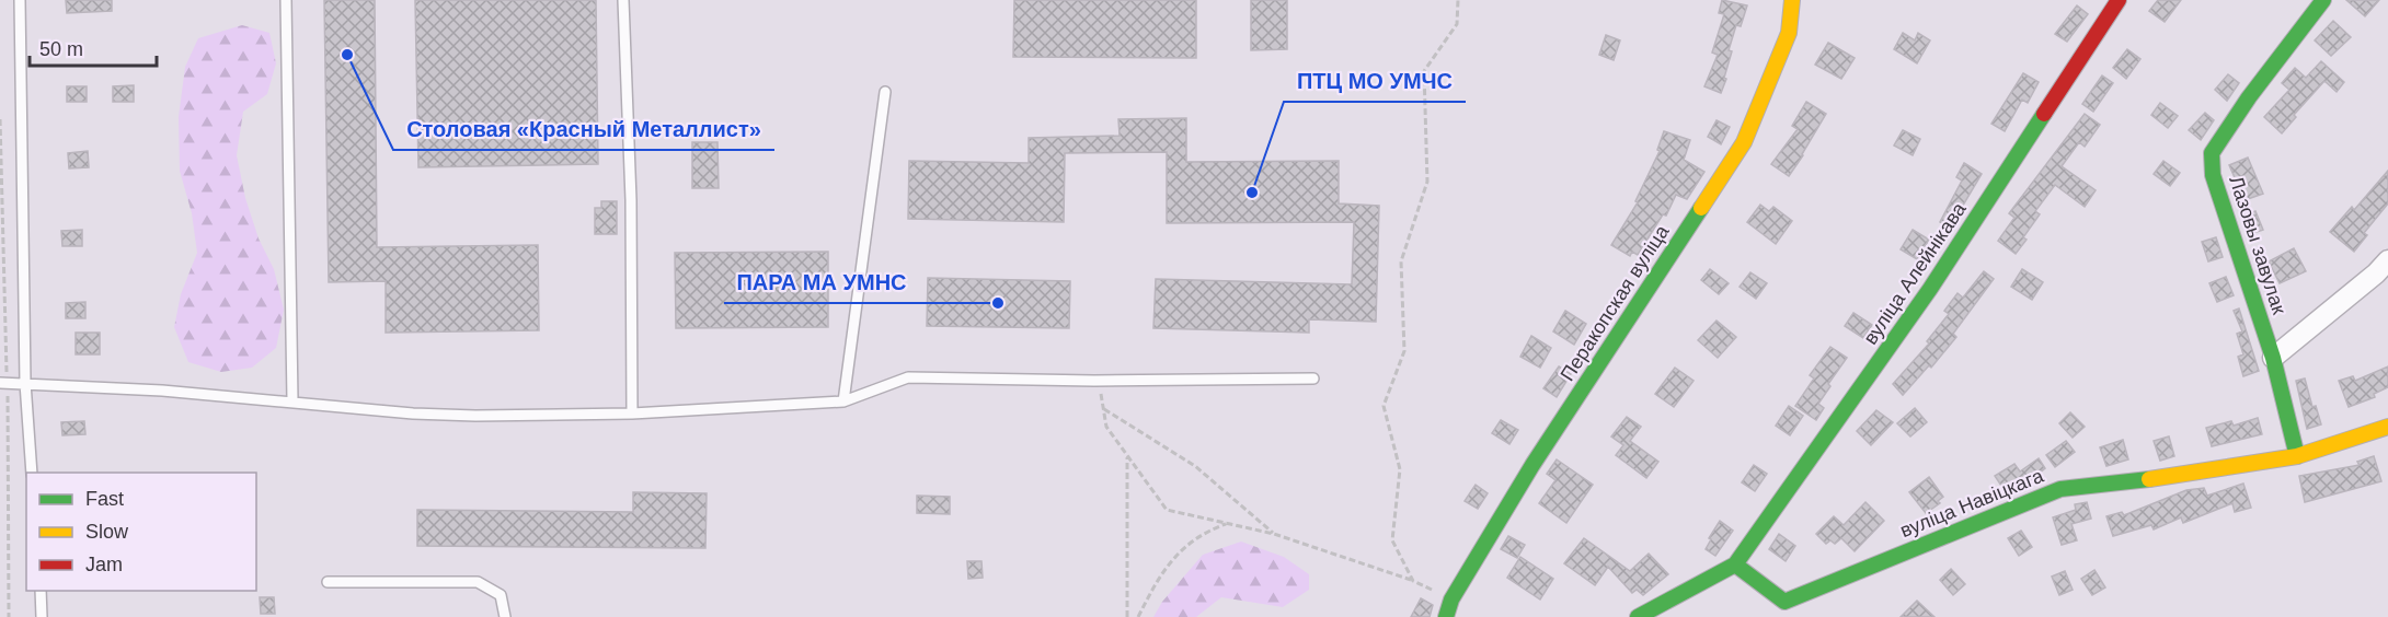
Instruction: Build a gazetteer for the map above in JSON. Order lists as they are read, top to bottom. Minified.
{"streets":{"street":["Лазовы завулак","вуліца Алейнікава","Перакопская вуліца","вуліца Навіцкага"]},"crossings":[["Лазовы завулак","вуліца Навіцкага"],["вуліца Алейнікава","вуліца Навіцкага"]],"places":["Столовая «Красный Металлист»","ПТЦ МО УМЧС","ПАРА МА УМНС"],"legend":["Fast","Slow","Jam"],"scale_bar":"50 m"}
